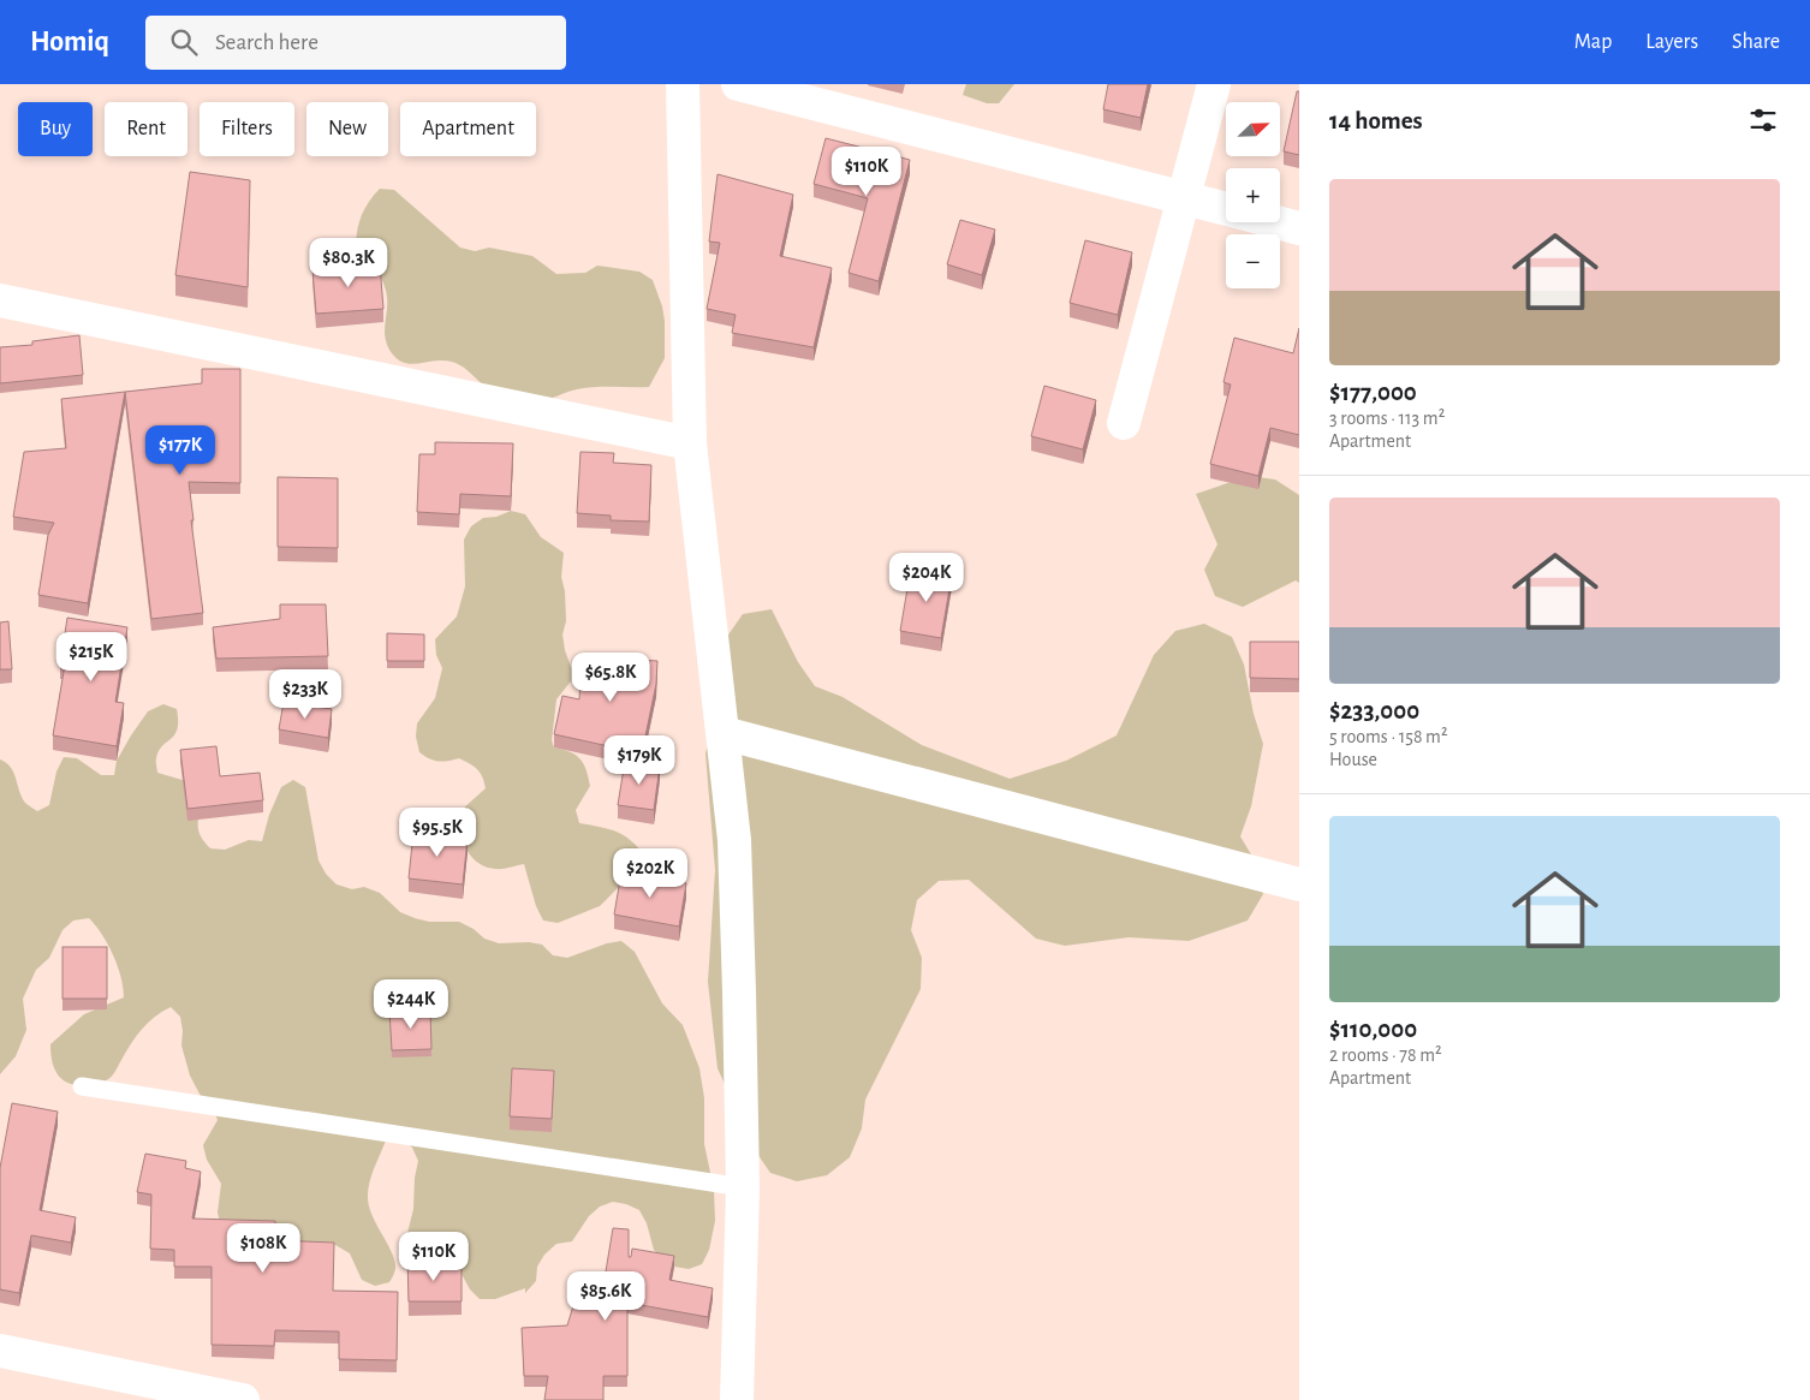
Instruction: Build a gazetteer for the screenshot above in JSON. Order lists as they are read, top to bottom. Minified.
{"north":"top right","page":{"header":"Homiq","search":"Search here","nav":["Map","Layers","Share"],"heading":"14 homes","map_buttons":["+","−"],"chip":["Buy","Rent","Filters","New","Apartment"],"price":["$110K","$80.3K","$177K","$204K","$215K","$65.8K","$233K","$179K","$95.5K","$202K","$244K","$108K","$110K","$85.6K"],"list":[{"name":"$177,000","note":"3 rooms · 113 m² · Apartment"},{"name":"$233,000","note":"5 rooms · 158 m² · House"},{"name":"$110,000","note":"2 rooms · 78 m² · Apartment"}]}}
